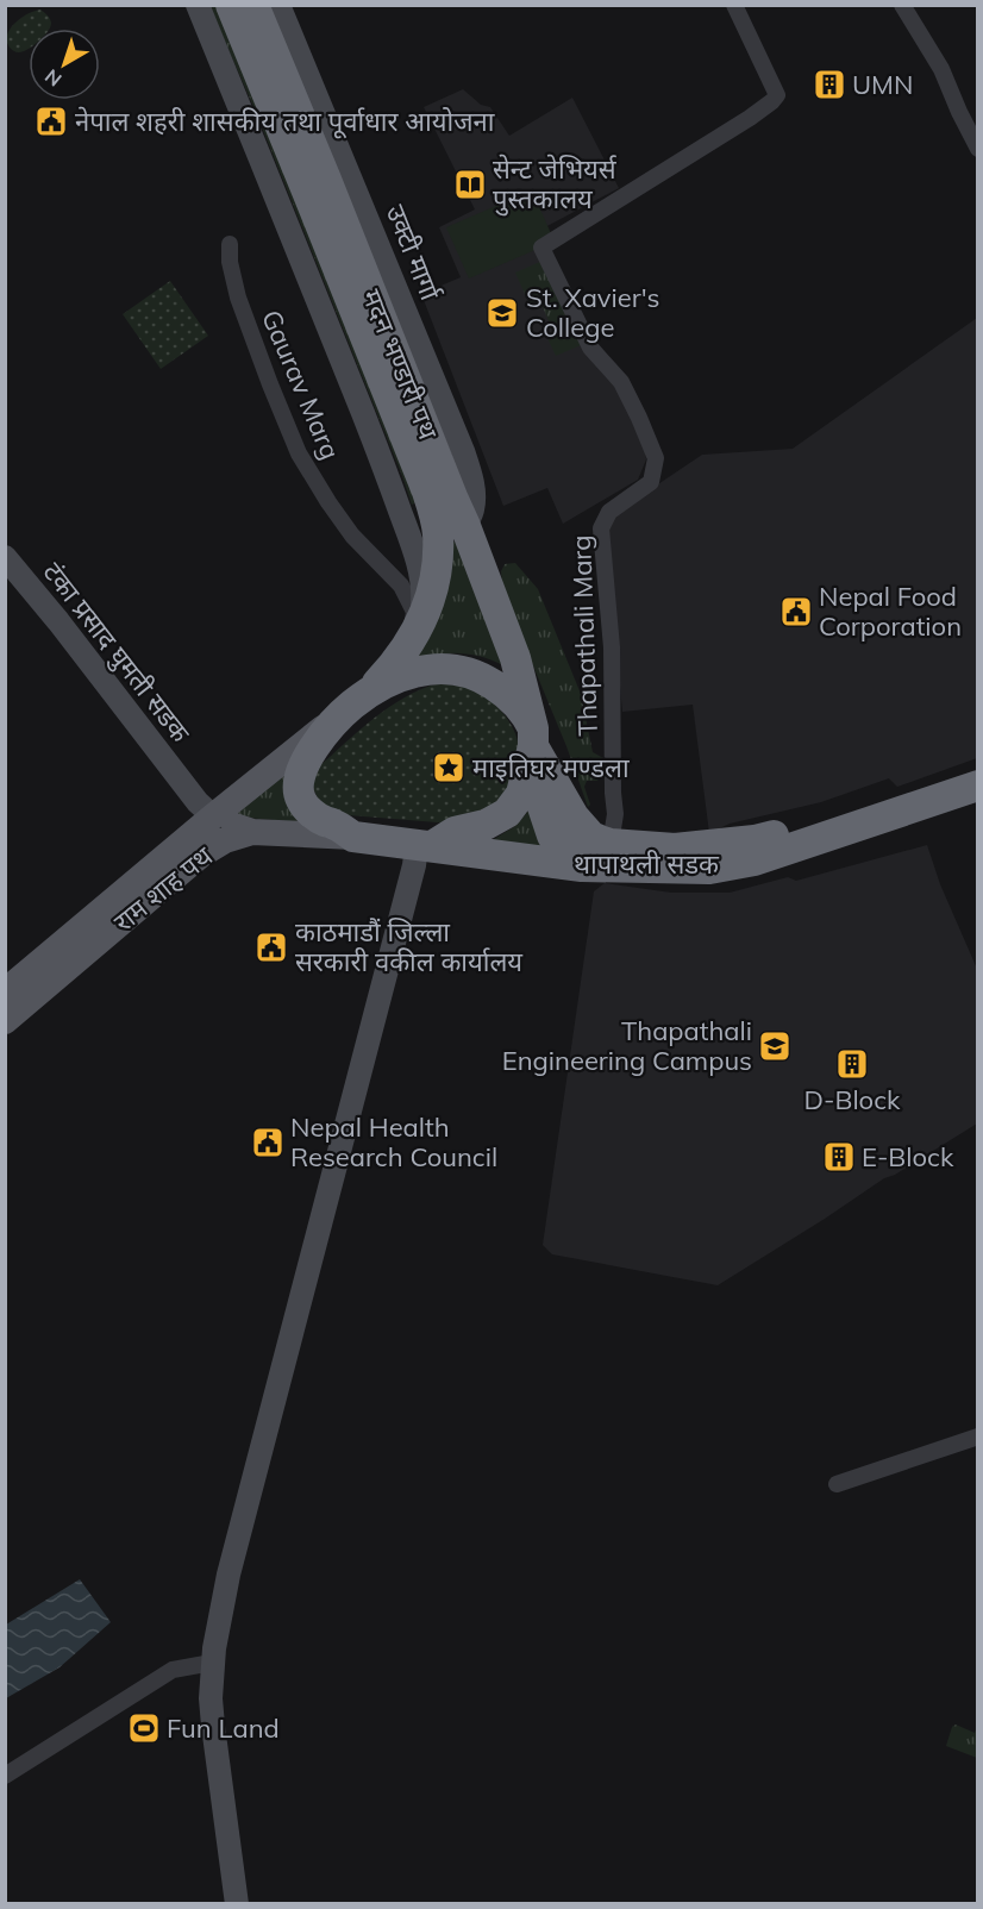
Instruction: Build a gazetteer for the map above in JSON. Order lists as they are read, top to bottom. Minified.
{"streets":{"highway":["मदन भण्डारी पथ","थापाथली सडक"],"main road":["राम शाह पथ"],"street":["उक्टी मार्गा","Gaurav Marg","Thapathali Marg","टंका प्रसाद घुमती सडक"]},"crossings":[["उक्टी मार्गा","मदन भण्डारी पथ"],["मदन भण्डारी पथ","Gaurav Marg"],["मदन भण्डारी पथ","थापाथली सडक"],["Thapathali Marg","थापाथली सडक"],["टंका प्रसाद घुमती सडक","राम शाह पथ"]],"places":{"building":["UMN","D-Block","E-Block"],"public building":["नेपाल शहरी शासकीय तथा पूर्वाधार आयोजना","Nepal Food Corporation","काठमाडौं जिल्ला सरकारी वकील कार्यालय","Nepal Health Research Council"],"library":["सेन्ट जेभियर्स पुस्तकालय"],"school or university":["St. Xavier's College","Thapathali Engineering Campus"],"place":["माइतिघर मण्डला"],"sports":["Fun Land"]},"north":"bottom left"}
